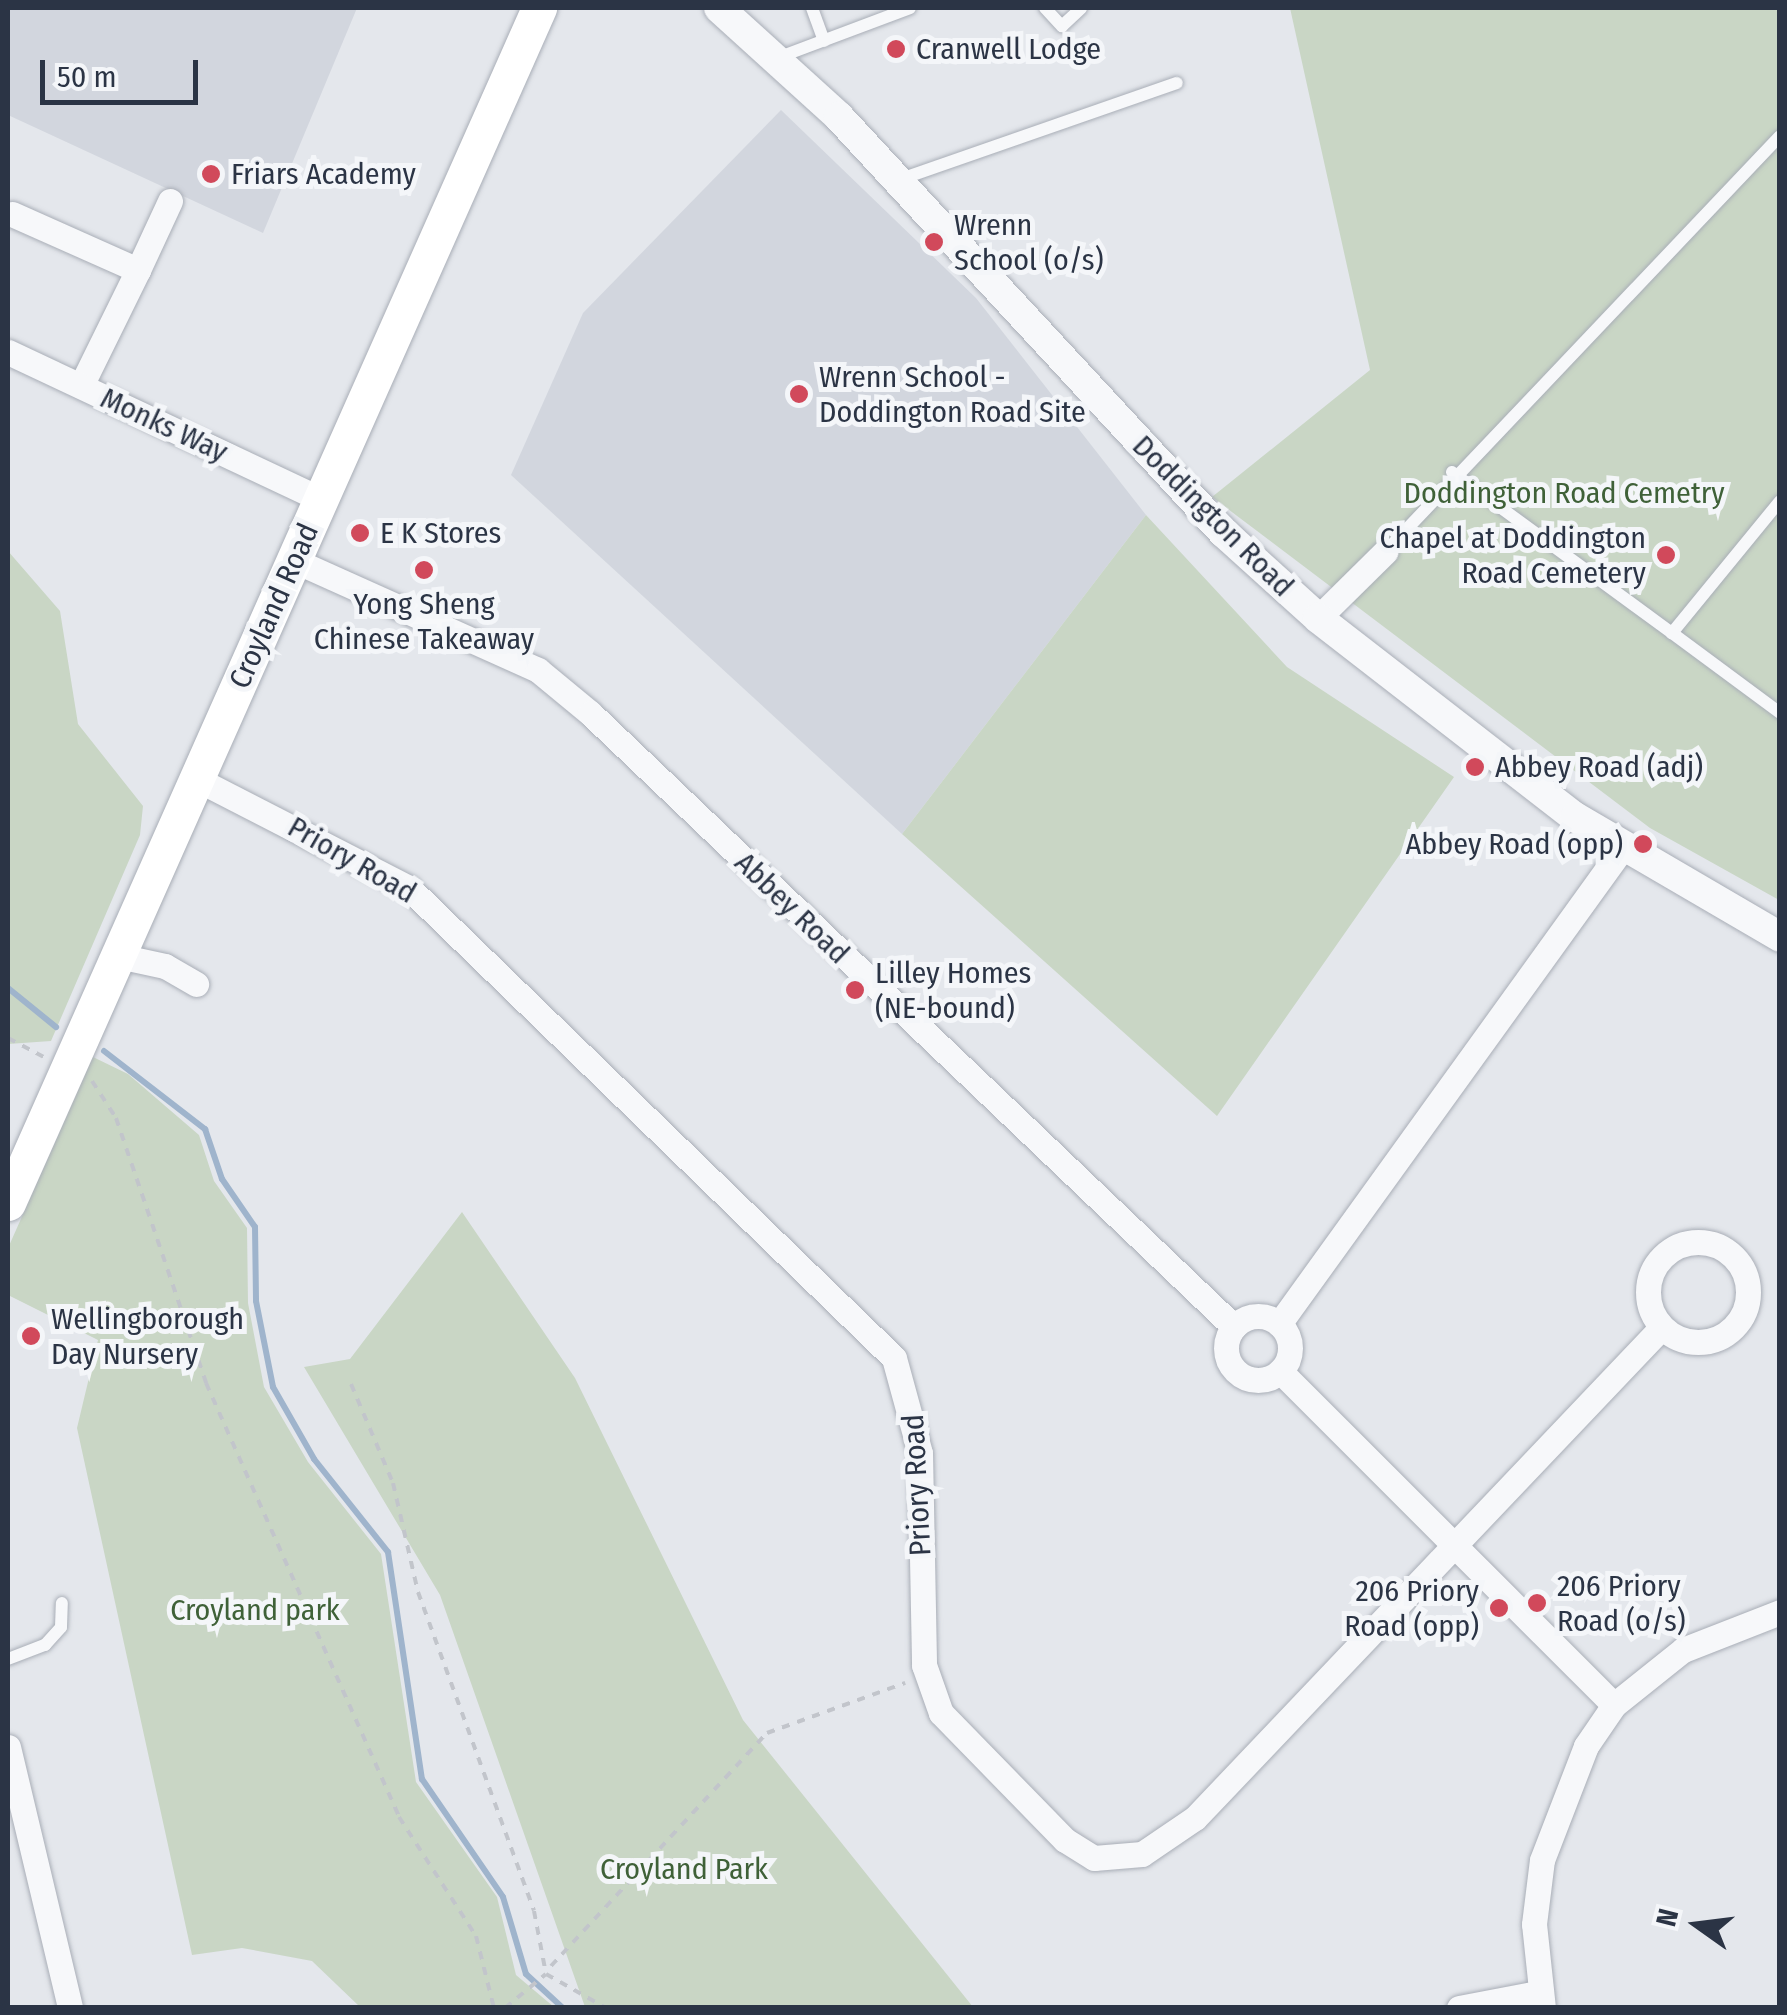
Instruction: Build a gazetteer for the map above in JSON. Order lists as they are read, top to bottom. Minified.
{"streets":{"main road":["Croyland Road"],"street":["Monks Way","Doddington Road","Priory Road","Abbey Road"]},"crossings":[["Monks Way","Croyland Road"],["Croyland Road","Priory Road"],["Croyland Road","Abbey Road"]],"parks":["Doddington Road Cemetry","Croyland park","Croyland Park"],"places":["Cranwell Lodge","Friars Academy","Wrenn School (o/s)","Wrenn School - Doddington Road Site","E K Stores","Chapel at Doddington Road Cemetery","Yong Sheng Chinese Takeaway","Abbey Road (adj)","Abbey Road (opp)","Lilley Homes (NE-bound)","Wellingborough Day Nursery","206 Priory Road (o/s)","206 Priory Road (opp)"],"scale_bar":"50 m","north":"left"}
